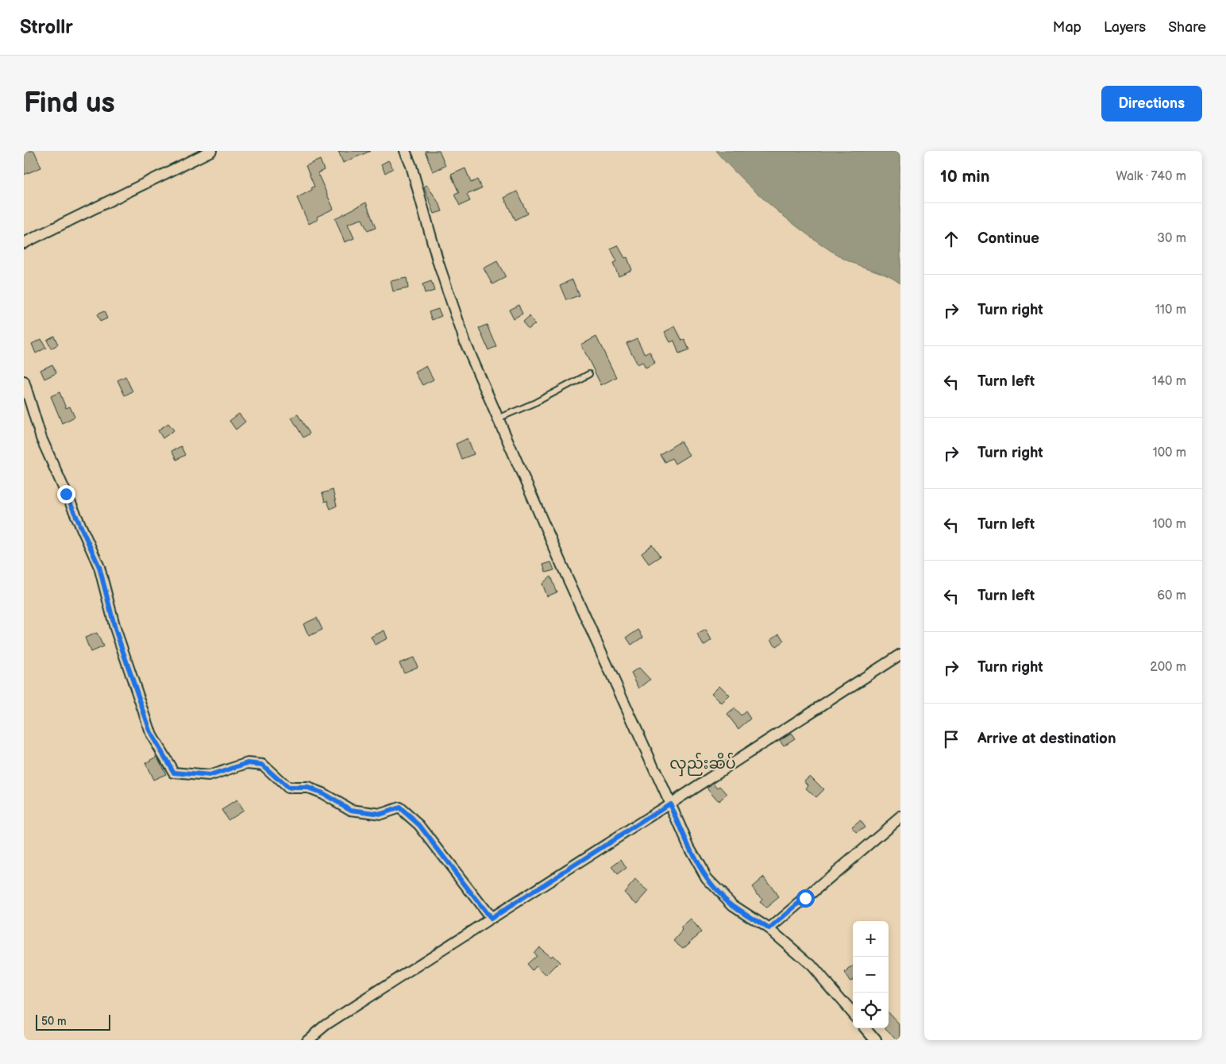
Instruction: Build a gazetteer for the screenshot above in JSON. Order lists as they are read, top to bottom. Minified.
{"districts":["လှည်းဆိပ်"],"scale_bar":"50 m","page":{"header":"Strollr","nav":["Map","Layers","Share"],"buttons":"Directions","title":"Find us","heading":["10 min","Walk · 740 m"],"list":[["Continue","30 m"],["Turn right","110 m"],["Turn left","140 m"],["Turn right","100 m"],["Turn left","100 m"],["Turn left","60 m"],["Turn right","200 m"],"Arrive at destination"],"map_buttons":["+","−"],"scale":"50 m"}}
